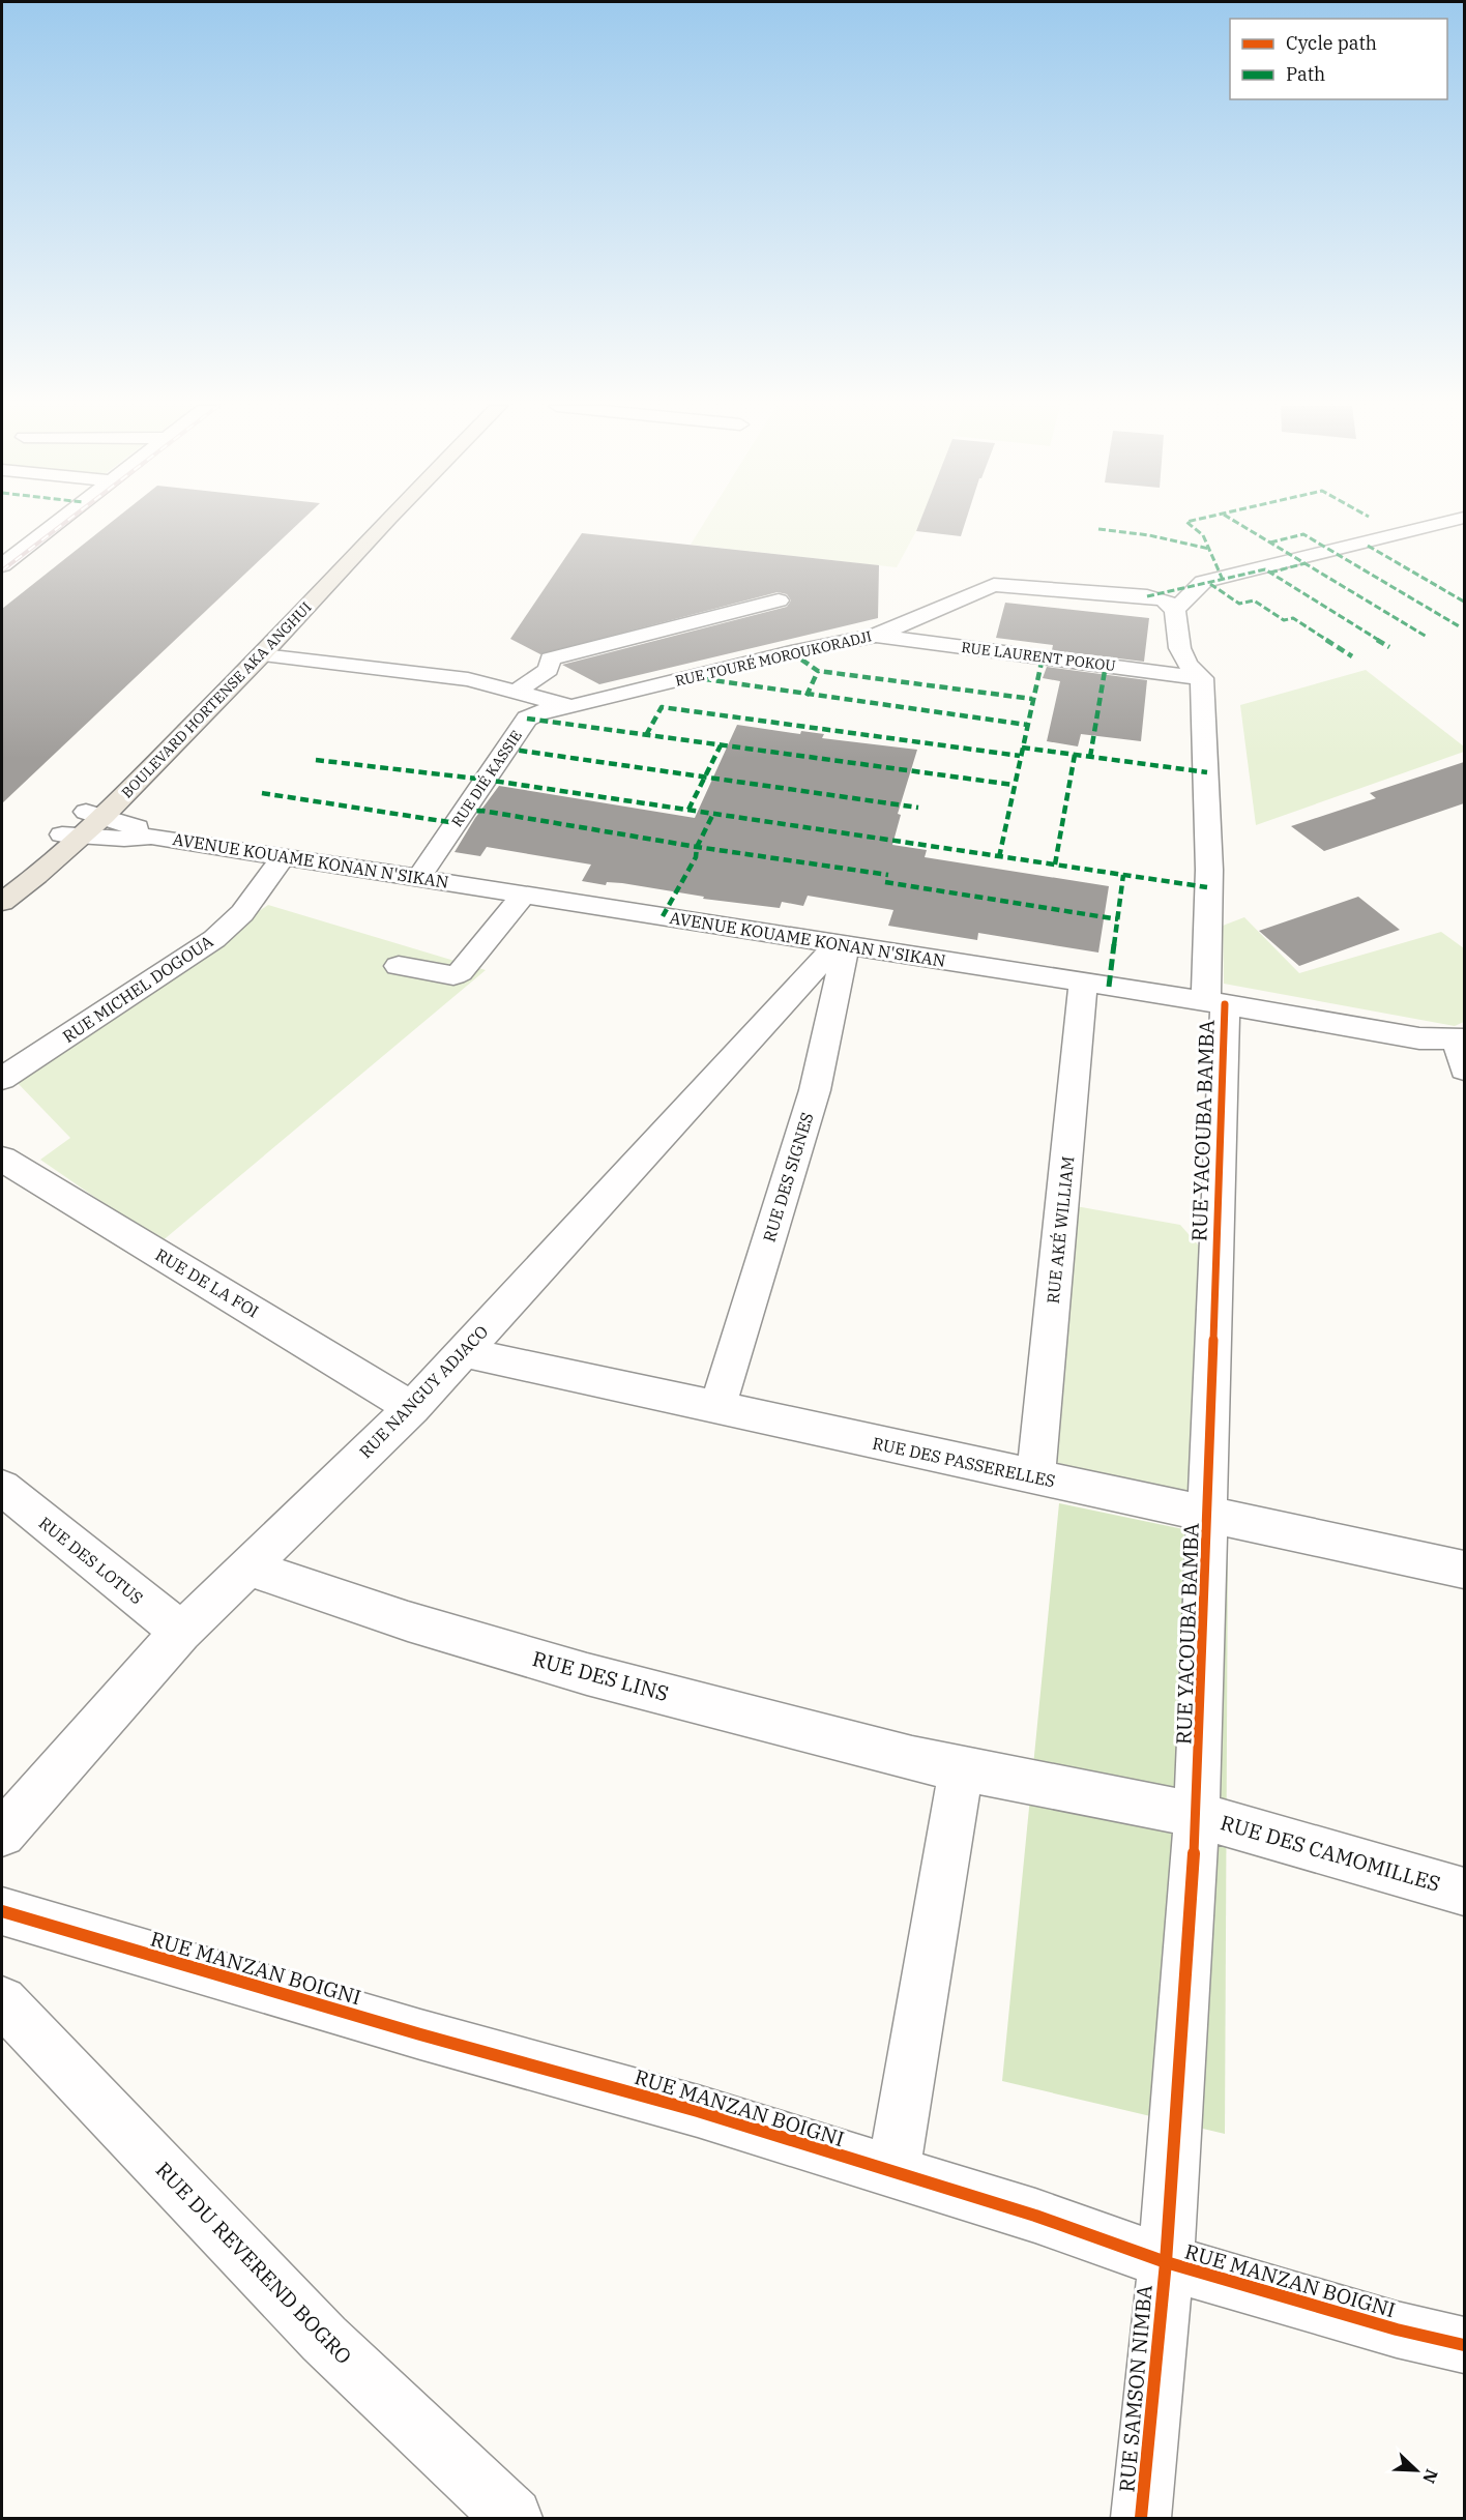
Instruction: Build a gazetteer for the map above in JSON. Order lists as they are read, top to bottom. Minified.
{"streets":{"main road":["BOULEVARD HORTENSE AKA ANGHUI"],"street":["RUE LAURENT POKOU","RUE TOURÉ MOROUKORADJI","RUE DIÉ KASSIE","AVENUE KOUAME KONAN N'SIKAN","RUE MICHEL DOGOUA","RUE YACOUBA BAMBA","RUE DES SIGNES","RUE AKÉ WILLIAM","RUE DE LA FOI","RUE NANGUY ADJACO","RUE DES PASSERELLES","RUE DES LOTUS","RUE DES LINS","RUE DES CAMOMILLES","RUE MANZAN BOIGNI","RUE DU REVEREND BOGRO","RUE SAMSON NIMBA"]},"crossings":[["RUE LAURENT POKOU","RUE TOURÉ MOROUKORADJI"],["RUE TOURÉ MOROUKORADJI","BOULEVARD HORTENSE AKA ANGHUI"],["RUE TOURÉ MOROUKORADJI","RUE DIÉ KASSIE"],["BOULEVARD HORTENSE AKA ANGHUI","AVENUE KOUAME KONAN N'SIKAN"],["RUE DIÉ KASSIE","AVENUE KOUAME KONAN N'SIKAN"],["AVENUE KOUAME KONAN N'SIKAN","RUE MICHEL DOGOUA"],["AVENUE KOUAME KONAN N'SIKAN","RUE YACOUBA BAMBA"],["AVENUE KOUAME KONAN N'SIKAN","RUE DES SIGNES"],["AVENUE KOUAME KONAN N'SIKAN","RUE AKÉ WILLIAM"],["AVENUE KOUAME KONAN N'SIKAN","RUE NANGUY ADJACO"],["RUE YACOUBA BAMBA","RUE DES PASSERELLES"],["RUE YACOUBA BAMBA","RUE DES LINS"],["RUE YACOUBA BAMBA","RUE DES CAMOMILLES"],["RUE YACOUBA BAMBA","RUE MANZAN BOIGNI"],["RUE YACOUBA BAMBA","RUE SAMSON NIMBA"],["RUE DES SIGNES","RUE NANGUY ADJACO"],["RUE DES SIGNES","RUE DES PASSERELLES"],["RUE AKÉ WILLIAM","RUE DES PASSERELLES"],["RUE DE LA FOI","RUE NANGUY ADJACO"],["RUE NANGUY ADJACO","RUE DES PASSERELLES"],["RUE NANGUY ADJACO","RUE DES LOTUS"],["RUE NANGUY ADJACO","RUE DES LINS"],["RUE DES LINS","RUE DES CAMOMILLES"],["RUE MANZAN BOIGNI","RUE SAMSON NIMBA"]],"legend":["Cycle path","Path"],"north":"bottom right"}
